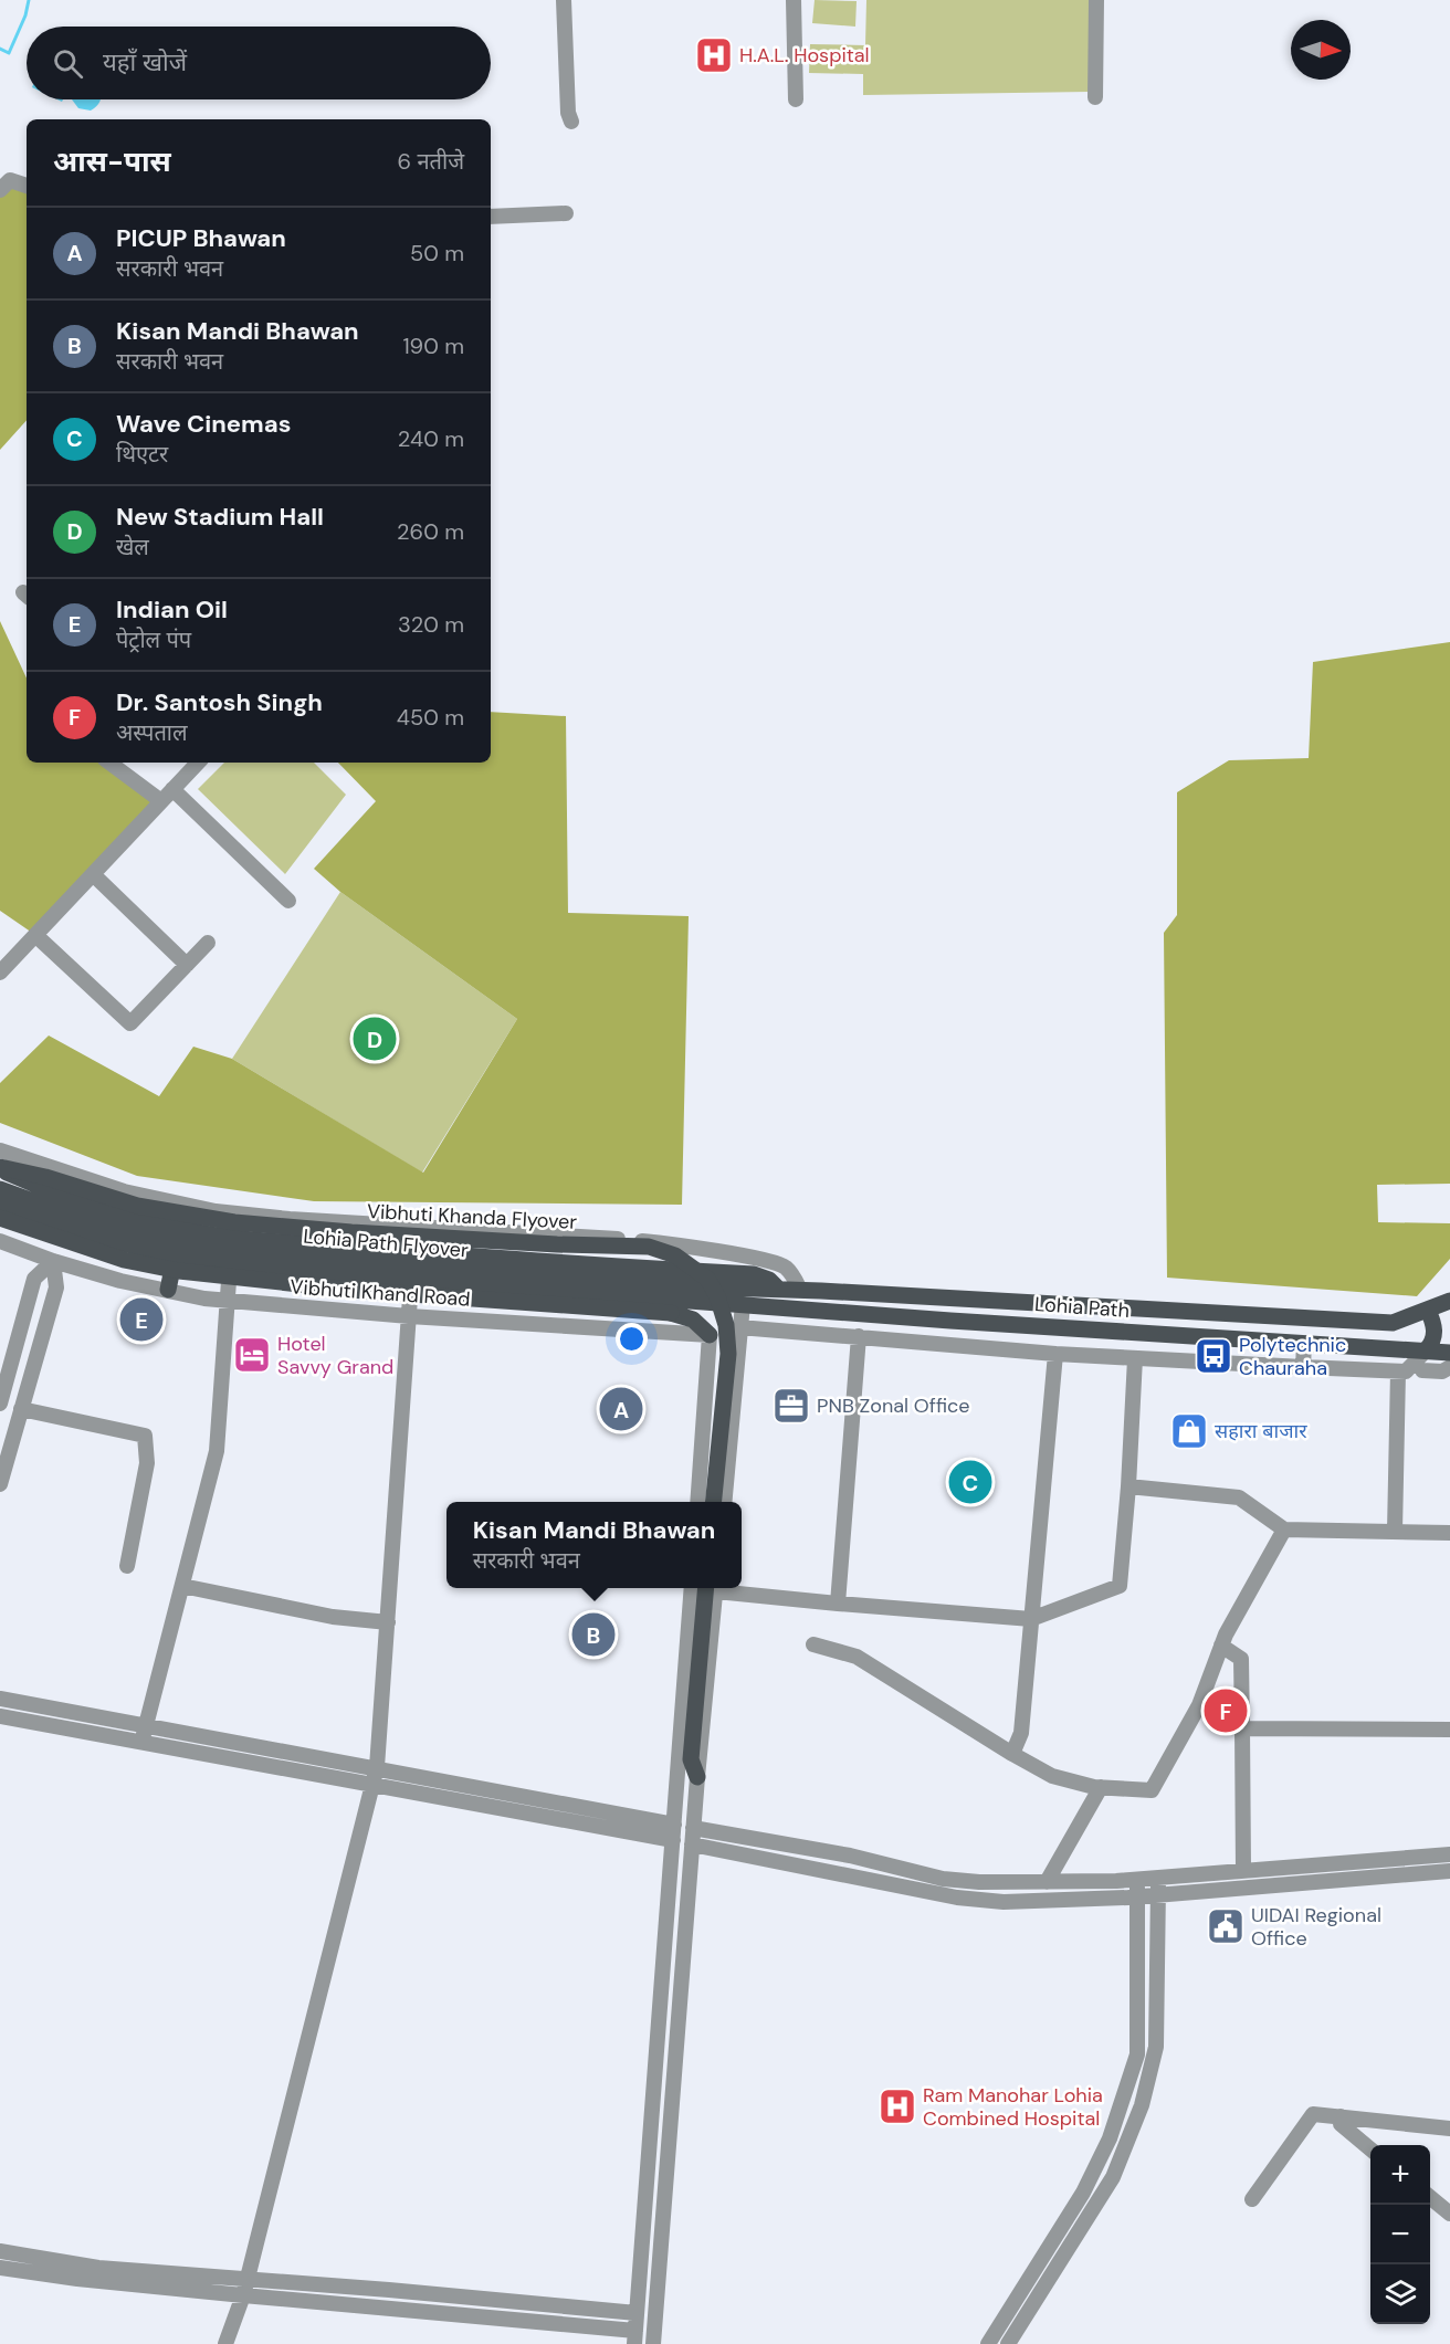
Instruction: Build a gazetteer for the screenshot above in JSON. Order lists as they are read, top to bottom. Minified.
{"streets":{"main road":["Vibhuti Khanda Flyover","Lohia Path Flyover","Lohia Path"],"street":["Vibhuti Khand Road"]},"crossings":[["Vibhuti Khanda Flyover","Lohia Path Flyover"],["Lohia Path Flyover","Lohia Path"]],"places":{"hospital":["H.A.L. Hospital","Ram Manohar Lohia Combined Hospital"],"hotel":["Hotel Savvy Grand"],"bus stop":["Polytechnic Chauraha"],"office":["PNB Zonal Office"],"shop":["सहारा बाजार"],"public building":["UIDAI Regional Office"]},"north":"right","page":{"search":"यहाँ खोजें","heading":["आस-पास","6 नतीजे"],"list":[{"mark":"A","name":"PICUP Bhawan","note":"सरकारी भवन","value":"50 m"},{"mark":"B","name":"Kisan Mandi Bhawan","note":"सरकारी भवन","value":"190 m"},{"mark":"C","name":"Wave Cinemas","note":"थिएटर","value":"240 m"},{"mark":"D","name":"New Stadium Hall","note":"खेल","value":"260 m"},{"mark":"E","name":"Indian Oil","note":"पेट्रोल पंप","value":"320 m"},{"mark":"F","name":"Dr. Santosh Singh","note":"अस्पताल","value":"450 m"}],"pins":["D","E","A","C","B","F"],"popup":["Kisan Mandi Bhawan","सरकारी भवन"],"map_buttons":["+","−"]}}
